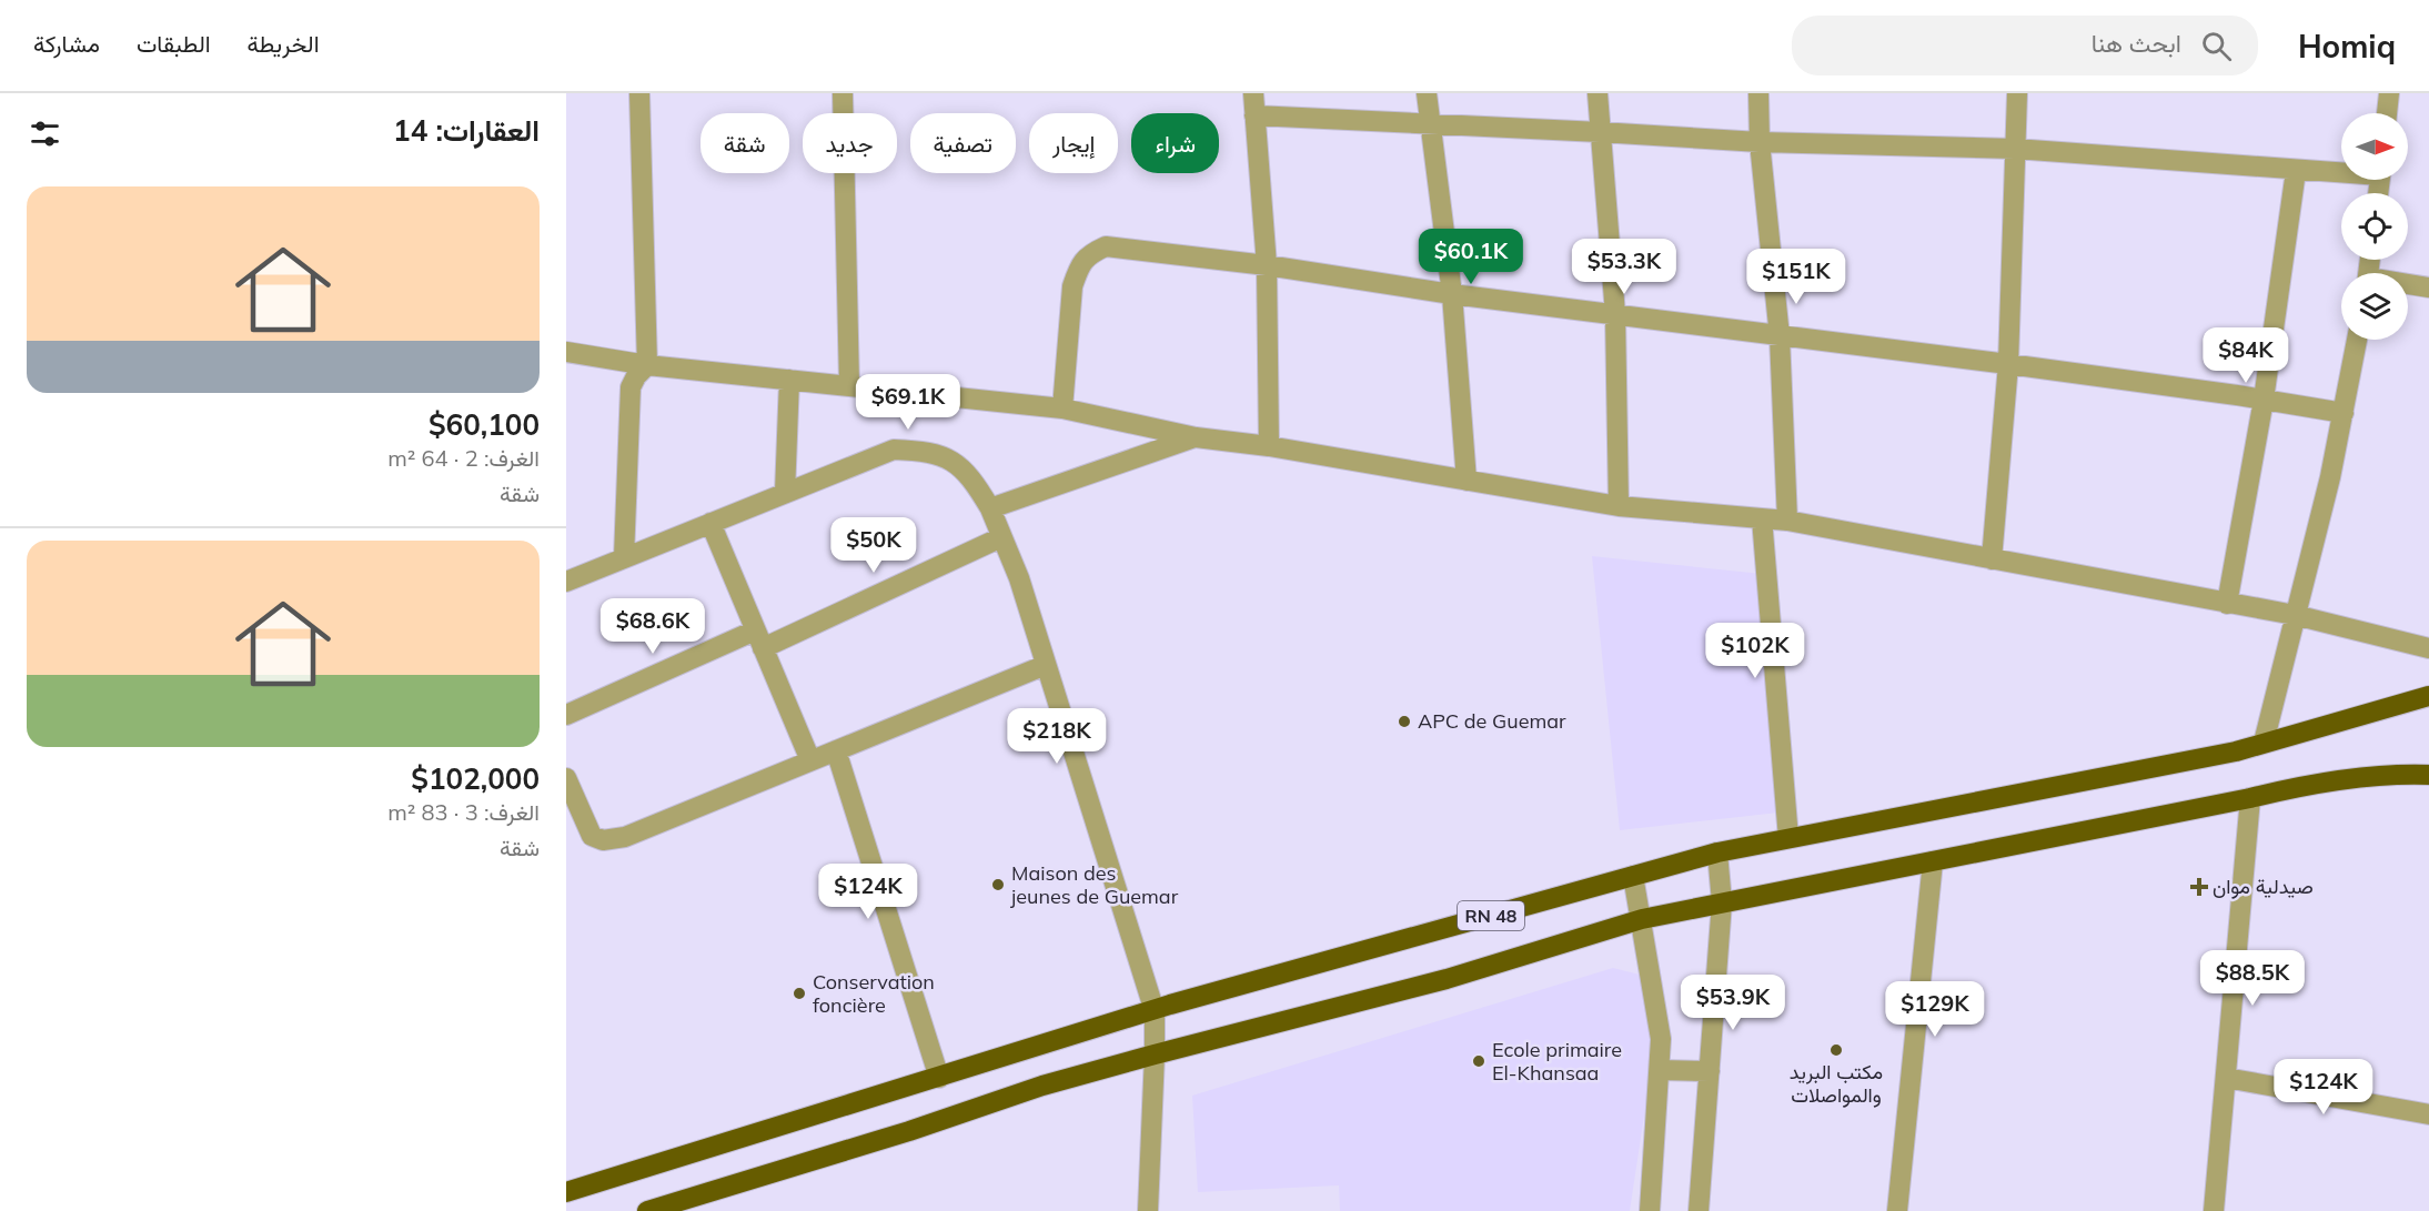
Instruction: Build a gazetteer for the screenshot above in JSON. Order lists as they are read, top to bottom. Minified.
{"streets":{"highway":["RN 48"]},"places":{"other":["APC de Guemar","Maison des jeunes de Guemar","Conservation foncière","مكتب البريد والمواصلات","Ecole primaire El-Khansaa"],"health":["صيدلية موان"]},"north":"right","page":{"header":"Homiq","search":"ابحث هنا","nav":["الخريطة","الطبقات","مشاركة"],"heading":"العقارات: 14","chip":["شراء","إيجار","تصفية","جديد","شقة"],"list":[{"name":"$60,100","note":"الغرف: 2 · 64 m² · شقة"},{"name":"$102,000","note":"الغرف: 3 · 83 m² · شقة"}],"price":["$60.1K","$53.3K","$151K","$84K","$69.1K","$50K","$68.6K","$102K","$218K","$124K","$88.5K","$53.9K","$129K","$124K"]}}
